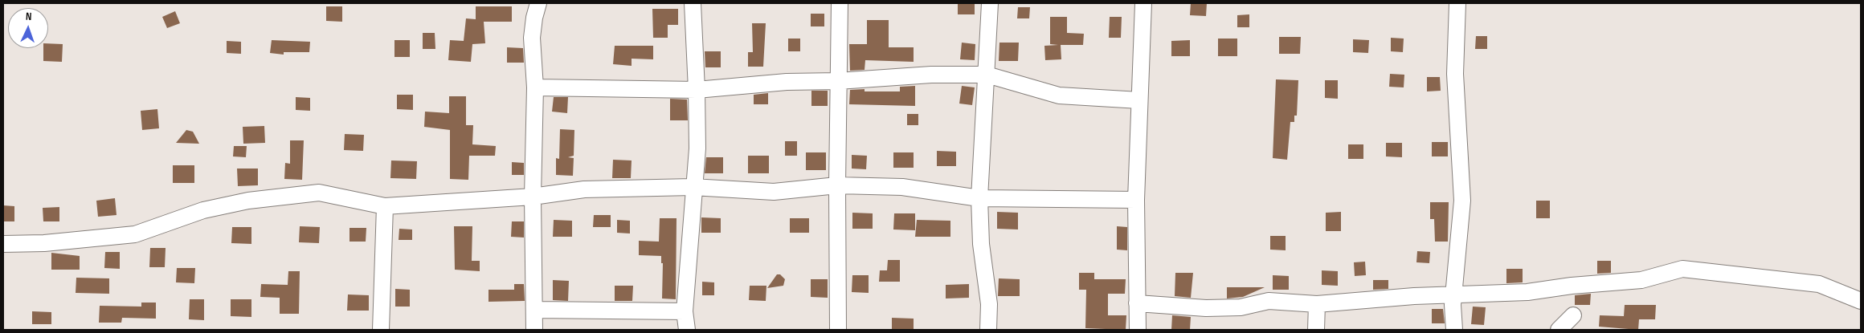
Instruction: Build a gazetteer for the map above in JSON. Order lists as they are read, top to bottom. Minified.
{"north":"top"}
